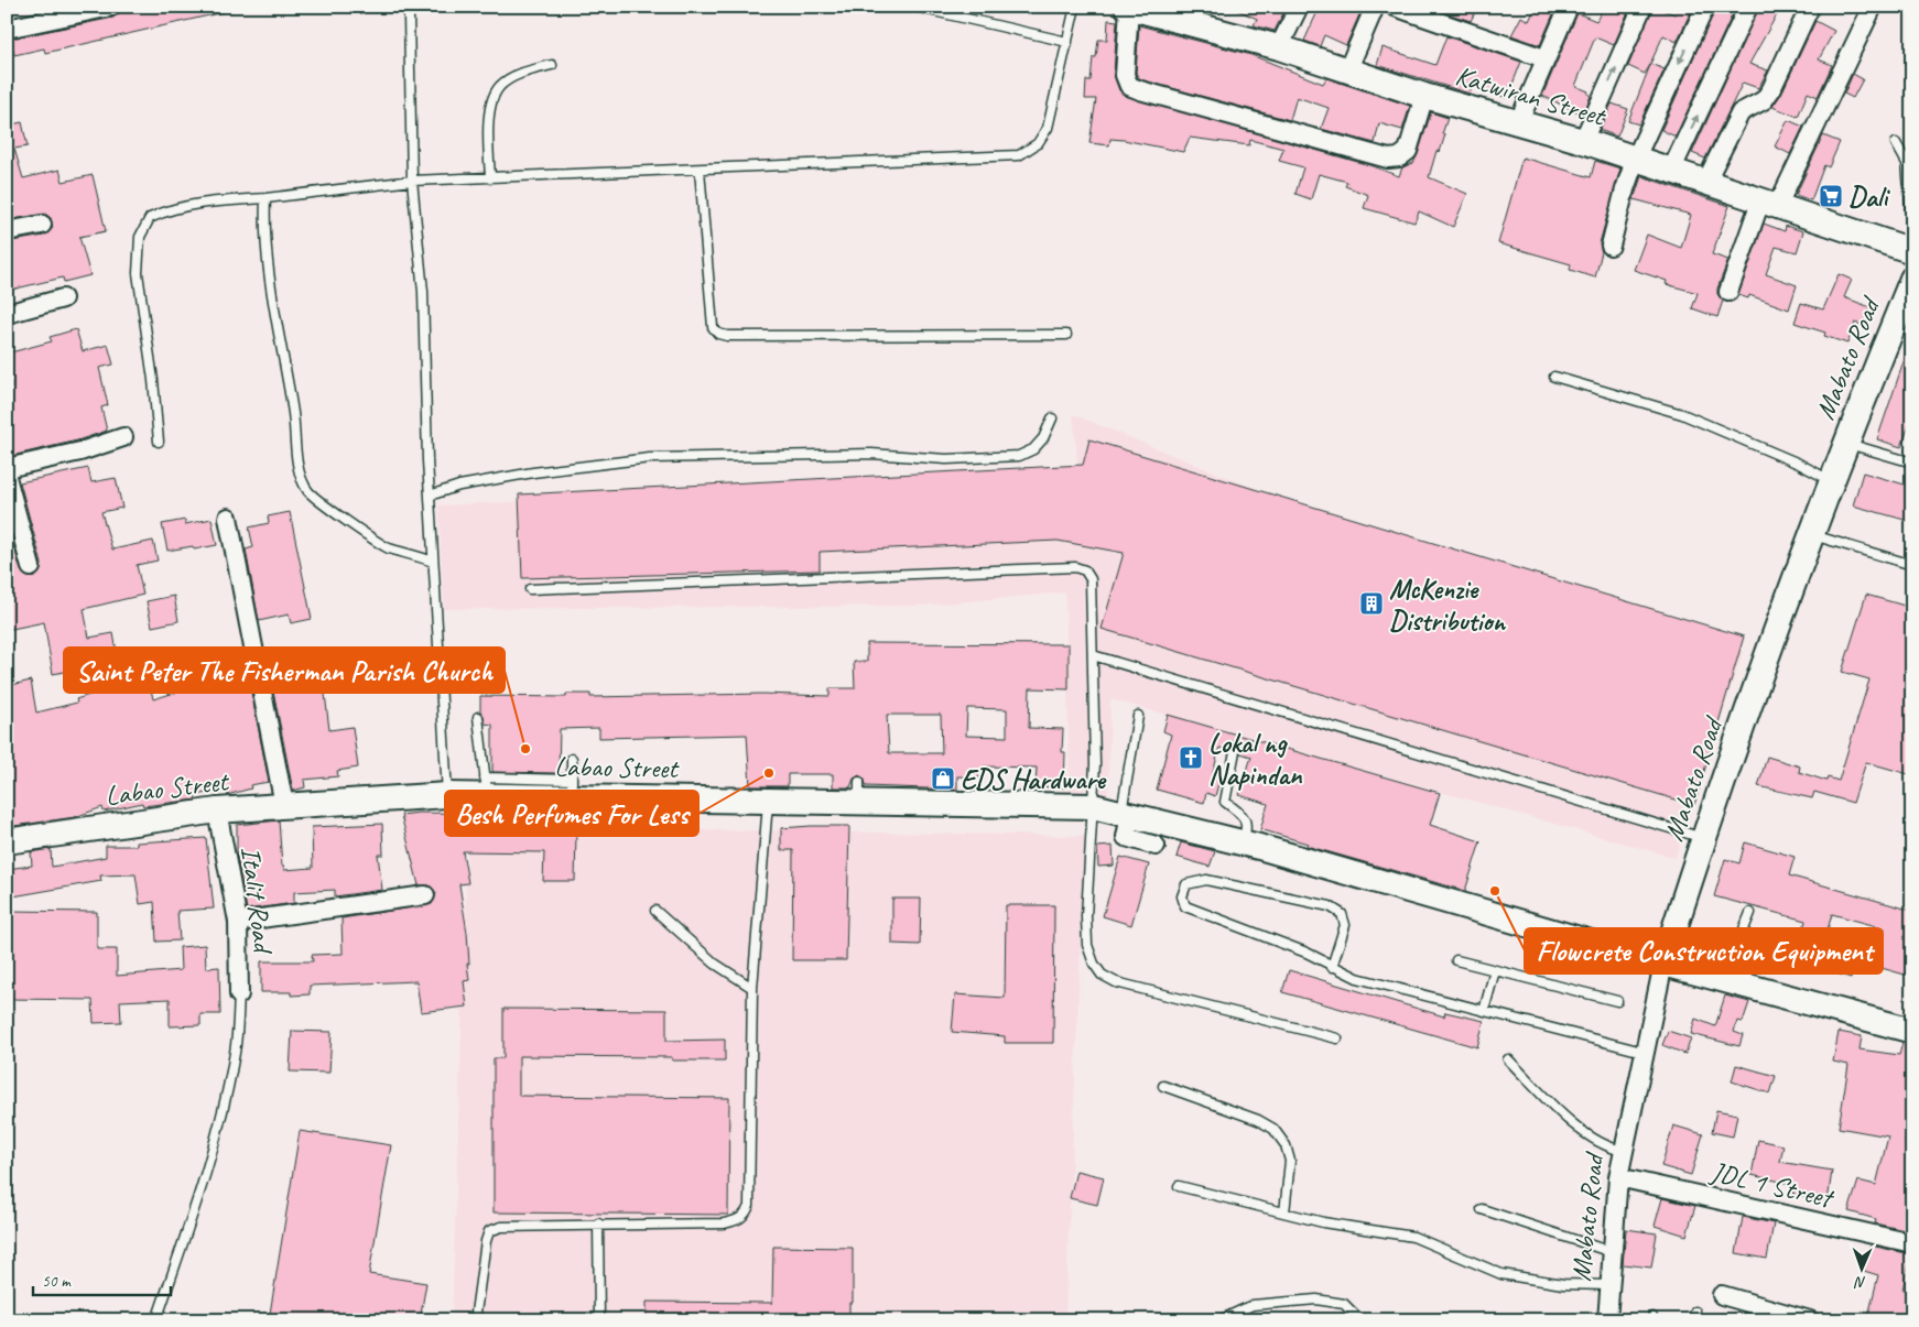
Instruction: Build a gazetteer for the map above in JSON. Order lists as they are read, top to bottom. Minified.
{"streets":{"main road":["Katwiran Street","Mabato Road","Labao Street"],"street":["Italit Road","JDL 1 Street"]},"crossings":[["Mabato Road","Labao Street"],["Mabato Road","JDL 1 Street"],["Labao Street","Italit Road"]],"places":{"supermarket":["Dali"],"building":["McKenzie Distribution"],"other":["Saint Peter The Fisherman Parish Church","Besh Perfumes For Less","Flowcrete Construction Equipment"],"church":["Lokal ng Napindan"],"shop":["EDS Hardware"]},"scale_bar":"50 m","north":"bottom"}
